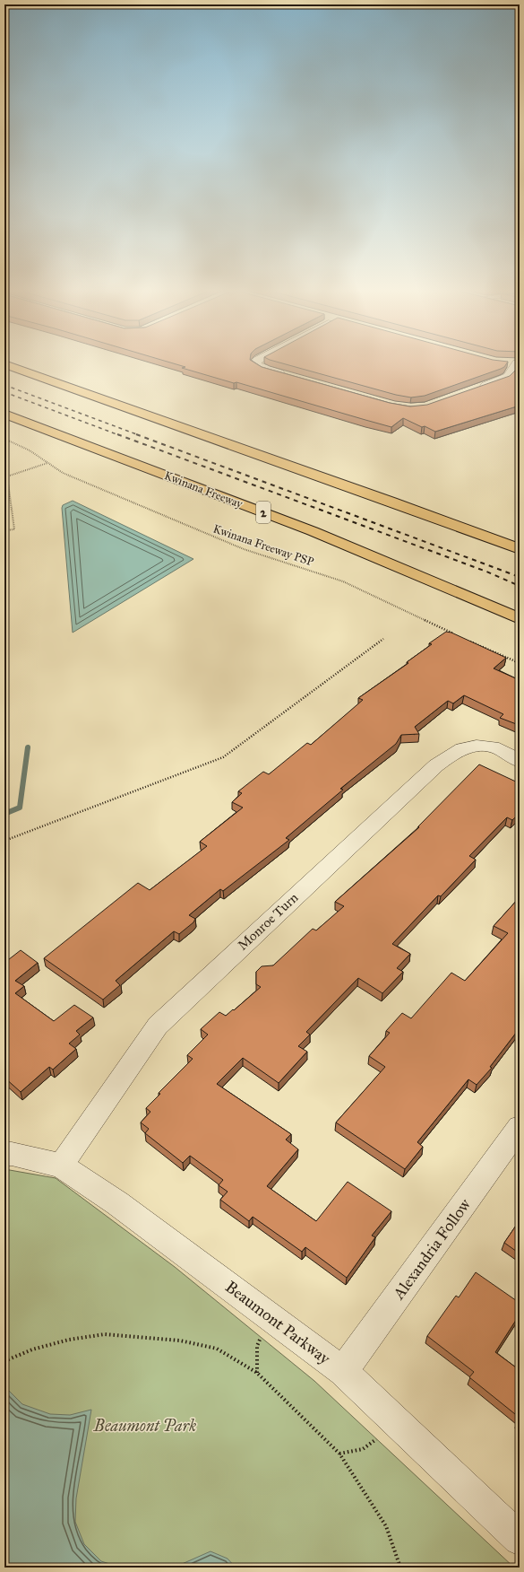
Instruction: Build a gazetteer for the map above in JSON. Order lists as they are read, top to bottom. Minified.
{"streets":{"highway":["Kwinana Freeway","2"],"street":["Monroe Turn","Alexandria Follow","Beaumont Parkway"],"path":["Kwinana Freeway PSP"]},"crossings":[["Monroe Turn","Beaumont Parkway"],["Alexandria Follow","Beaumont Parkway"]],"parks":["Beaumont Park"]}
